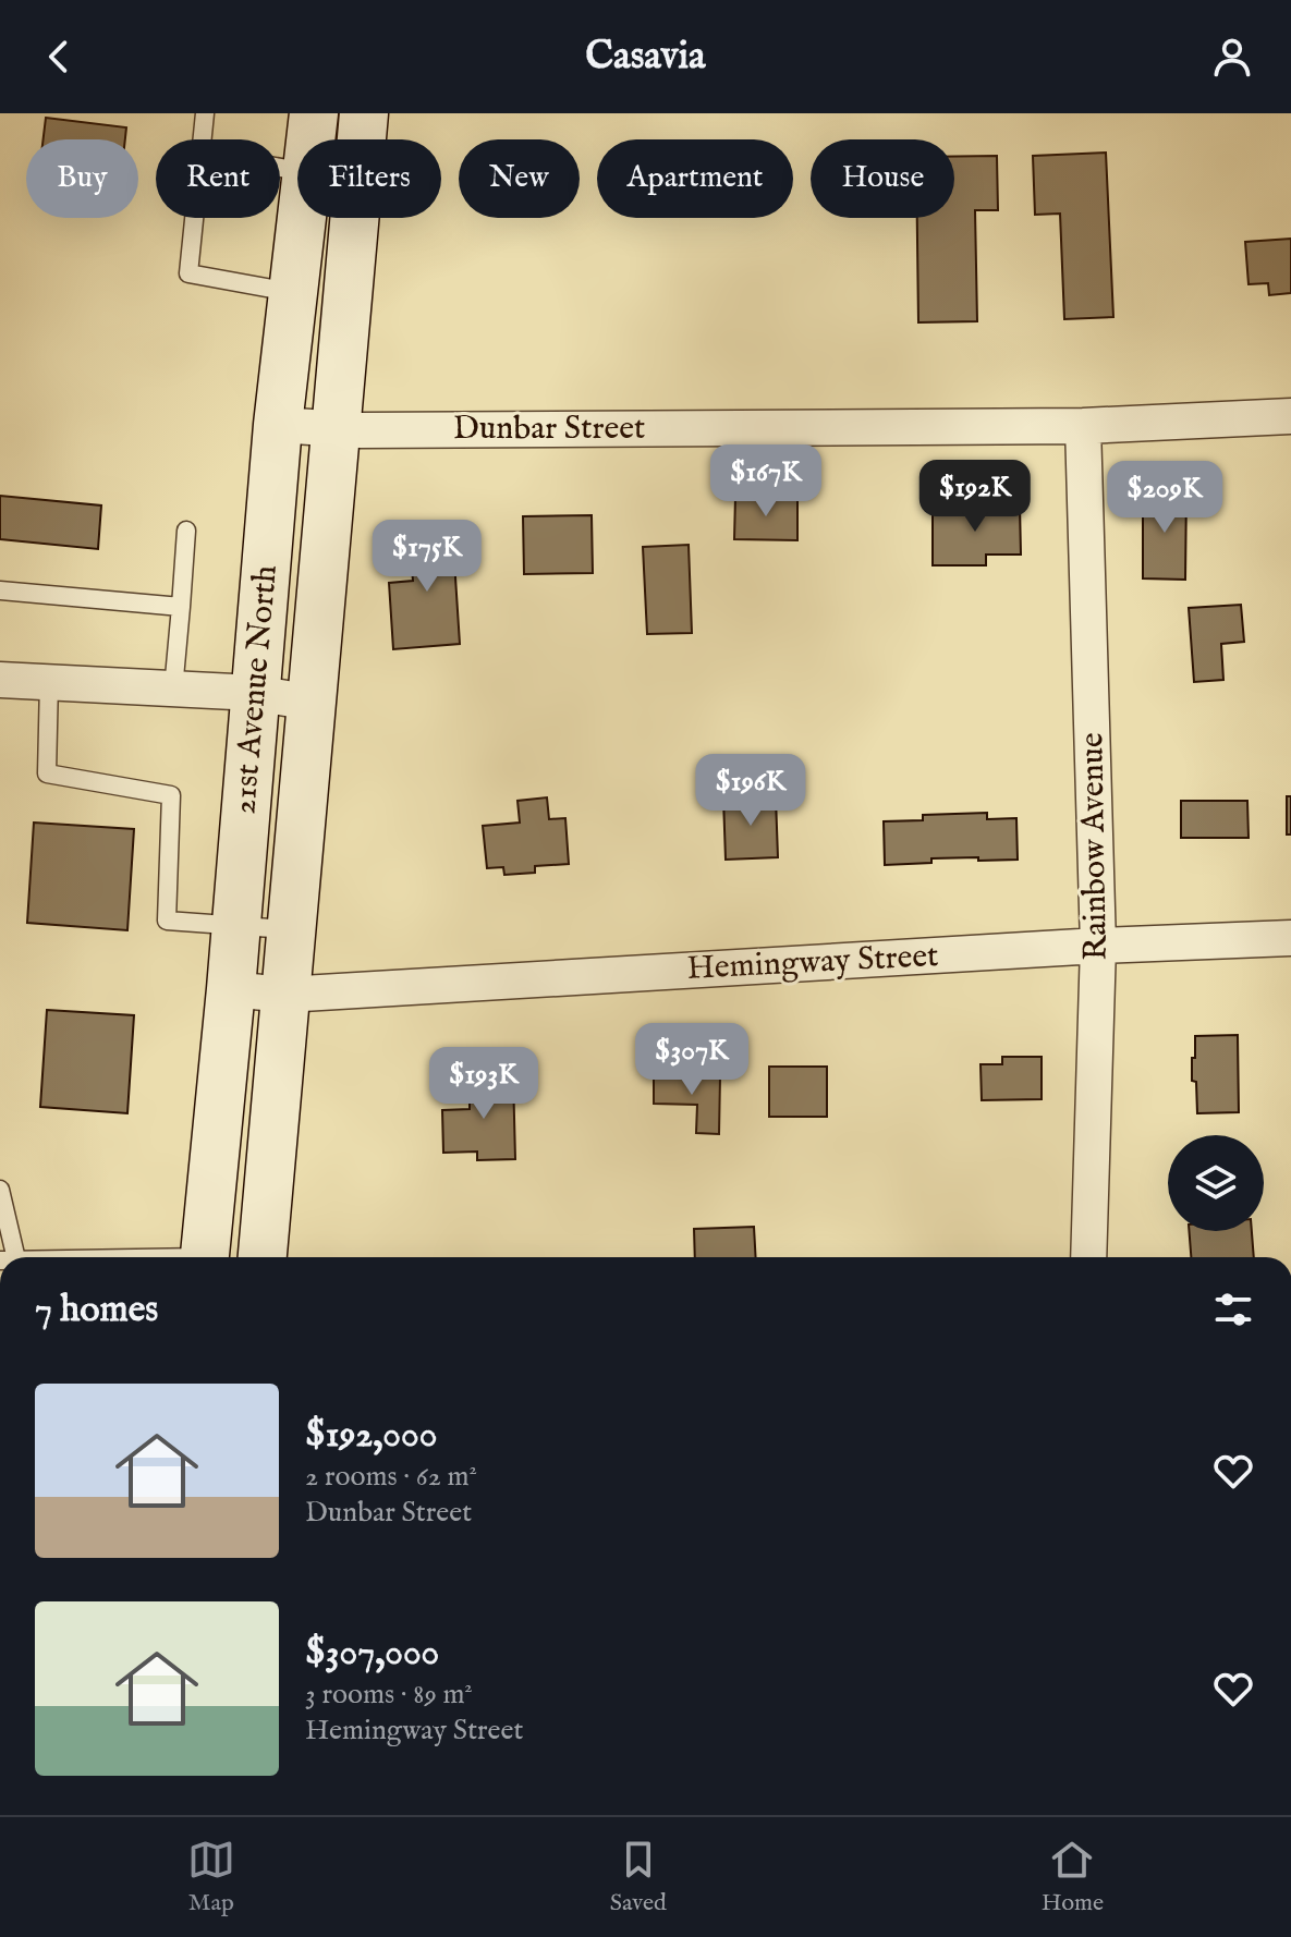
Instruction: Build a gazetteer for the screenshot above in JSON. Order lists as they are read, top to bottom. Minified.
{"streets":{"main road":["21st Avenue North"],"street":["Dunbar Street","Rainbow Avenue","Hemingway Street"]},"crossings":[["Dunbar Street","21st Avenue North"],["Dunbar Street","Rainbow Avenue"],["21st Avenue North","Hemingway Street"],["Rainbow Avenue","Hemingway Street"]],"page":{"header":"Casavia","chip":["Buy","Rent","Filters","New","Apartment","House"],"price":["$167K","$192K","$209K","$175K","$196K","$307K","$193K"],"heading":"7 homes","list":[{"name":"$192,000","note":"2 rooms · 62 m² · Dunbar Street"},{"name":"$307,000","note":"3 rooms · 89 m² · Hemingway Street"}],"tabs":["Map","Saved","Home"]}}
